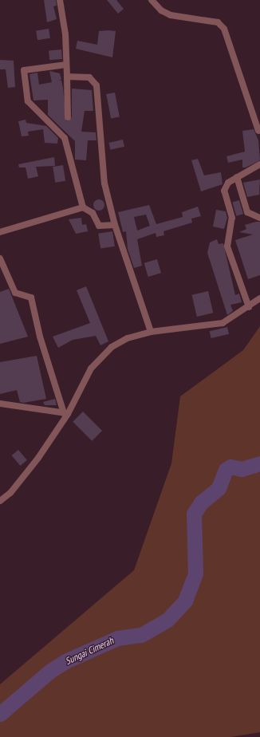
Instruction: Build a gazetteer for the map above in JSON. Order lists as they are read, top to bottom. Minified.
{"water":["Sungai Cimerah"]}
